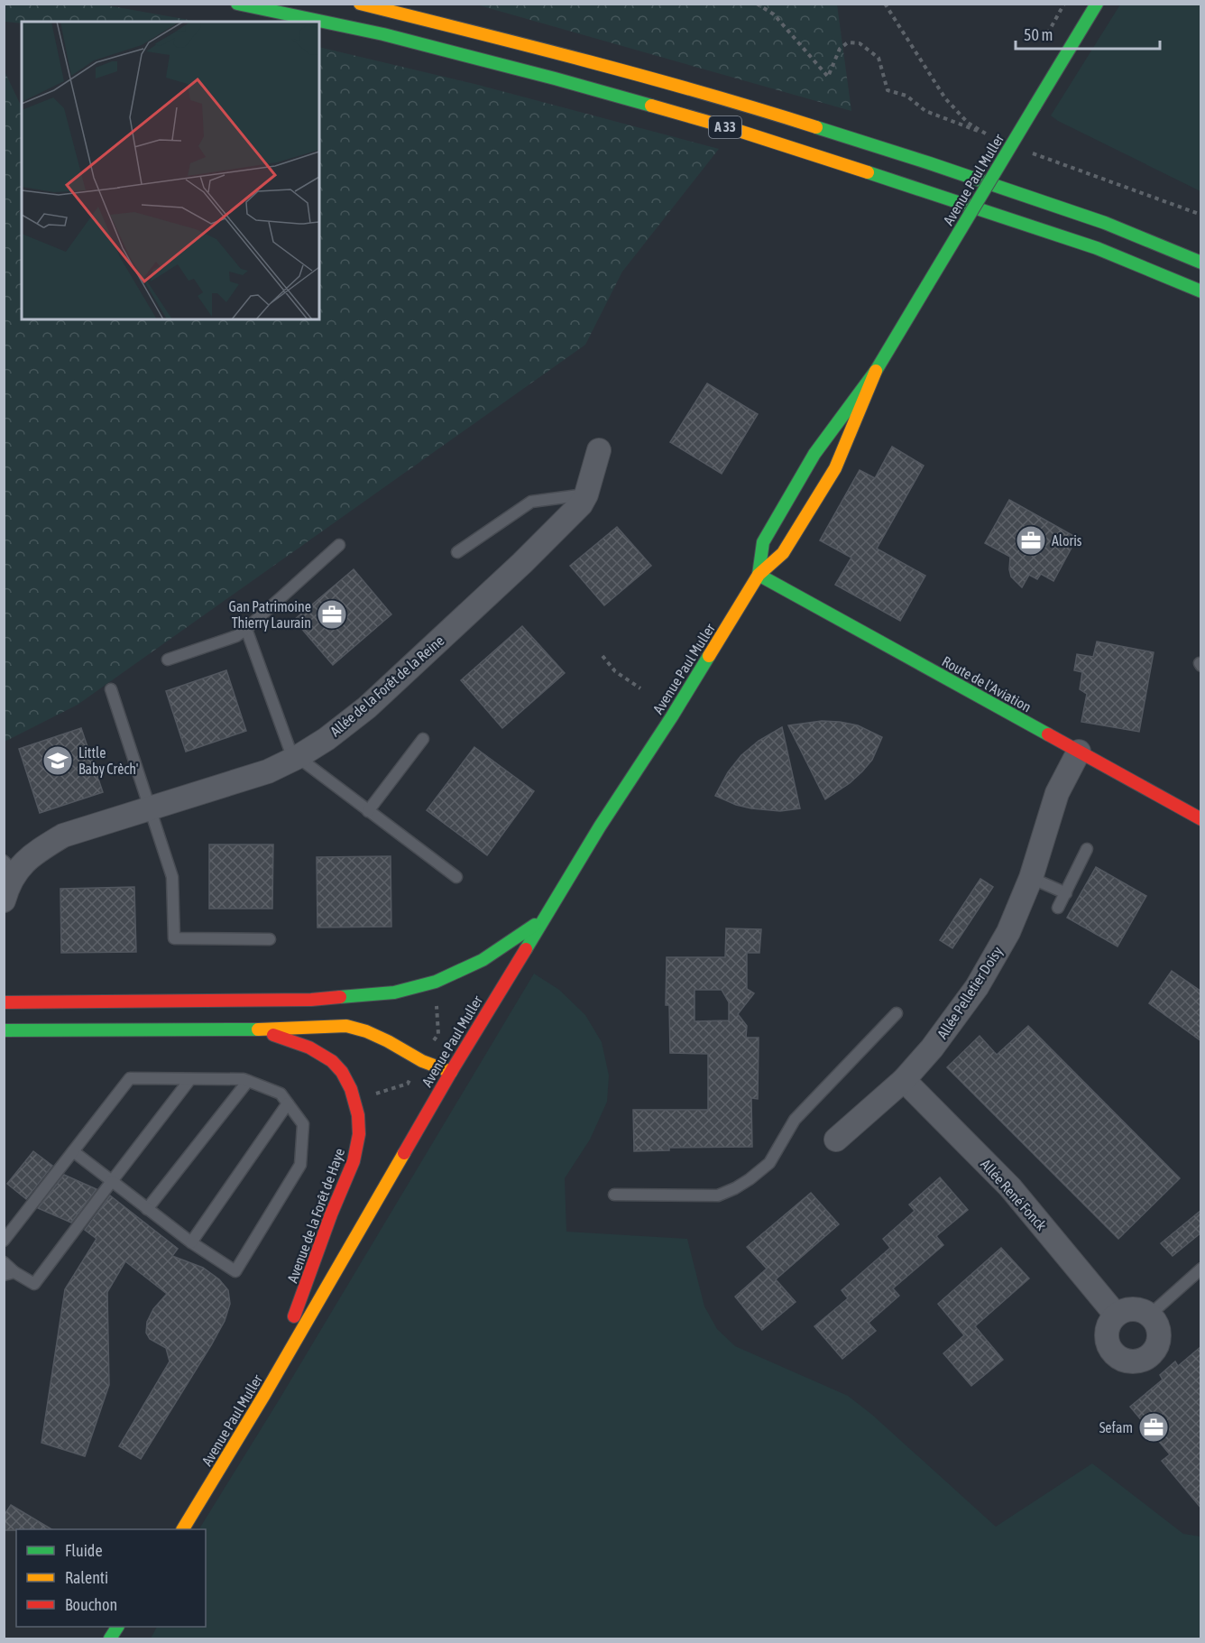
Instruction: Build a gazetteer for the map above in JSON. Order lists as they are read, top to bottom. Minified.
{"streets":{"main road":["A 33","Avenue Paul Muller","Route de l'Aviation","Avenue de la Forêt de Haye"],"street":["Allée de la Forêt de la Reine","Allée Pelletier Doisy","Allée René Fonck"]},"crossings":[["Avenue Paul Muller","Route de l'Aviation"],["Avenue Paul Muller","Avenue de la Forêt de Haye"],["Route de l'Aviation","Allée Pelletier Doisy"],["Allée Pelletier Doisy","Allée René Fonck"]],"places":{"office":["Aloris","Gan Patrimoine Thierry Laurain","Sefam"],"school or university":["Little Baby Crèch'"]},"legend":["Fluide","Ralenti","Bouchon"],"scale_bar":"50 m"}
